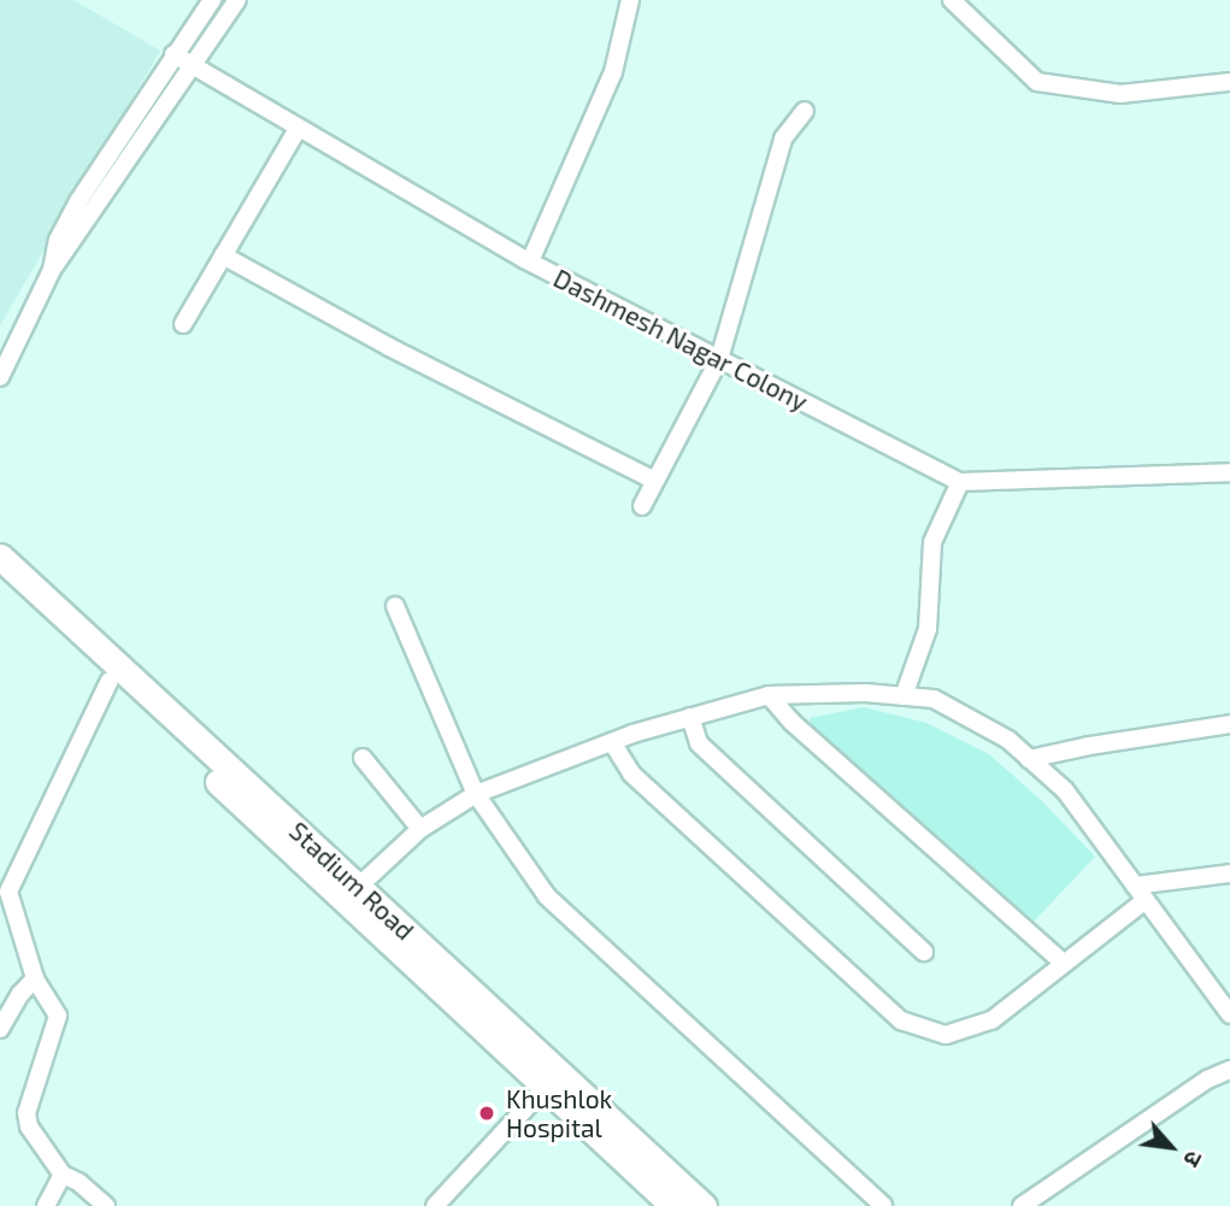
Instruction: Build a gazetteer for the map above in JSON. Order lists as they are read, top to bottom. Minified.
{"streets":{"main road":["Stadium Road"],"street":["Dashmesh Nagar Colony"]},"places":["Khushlok Hospital"],"north":"bottom right"}
